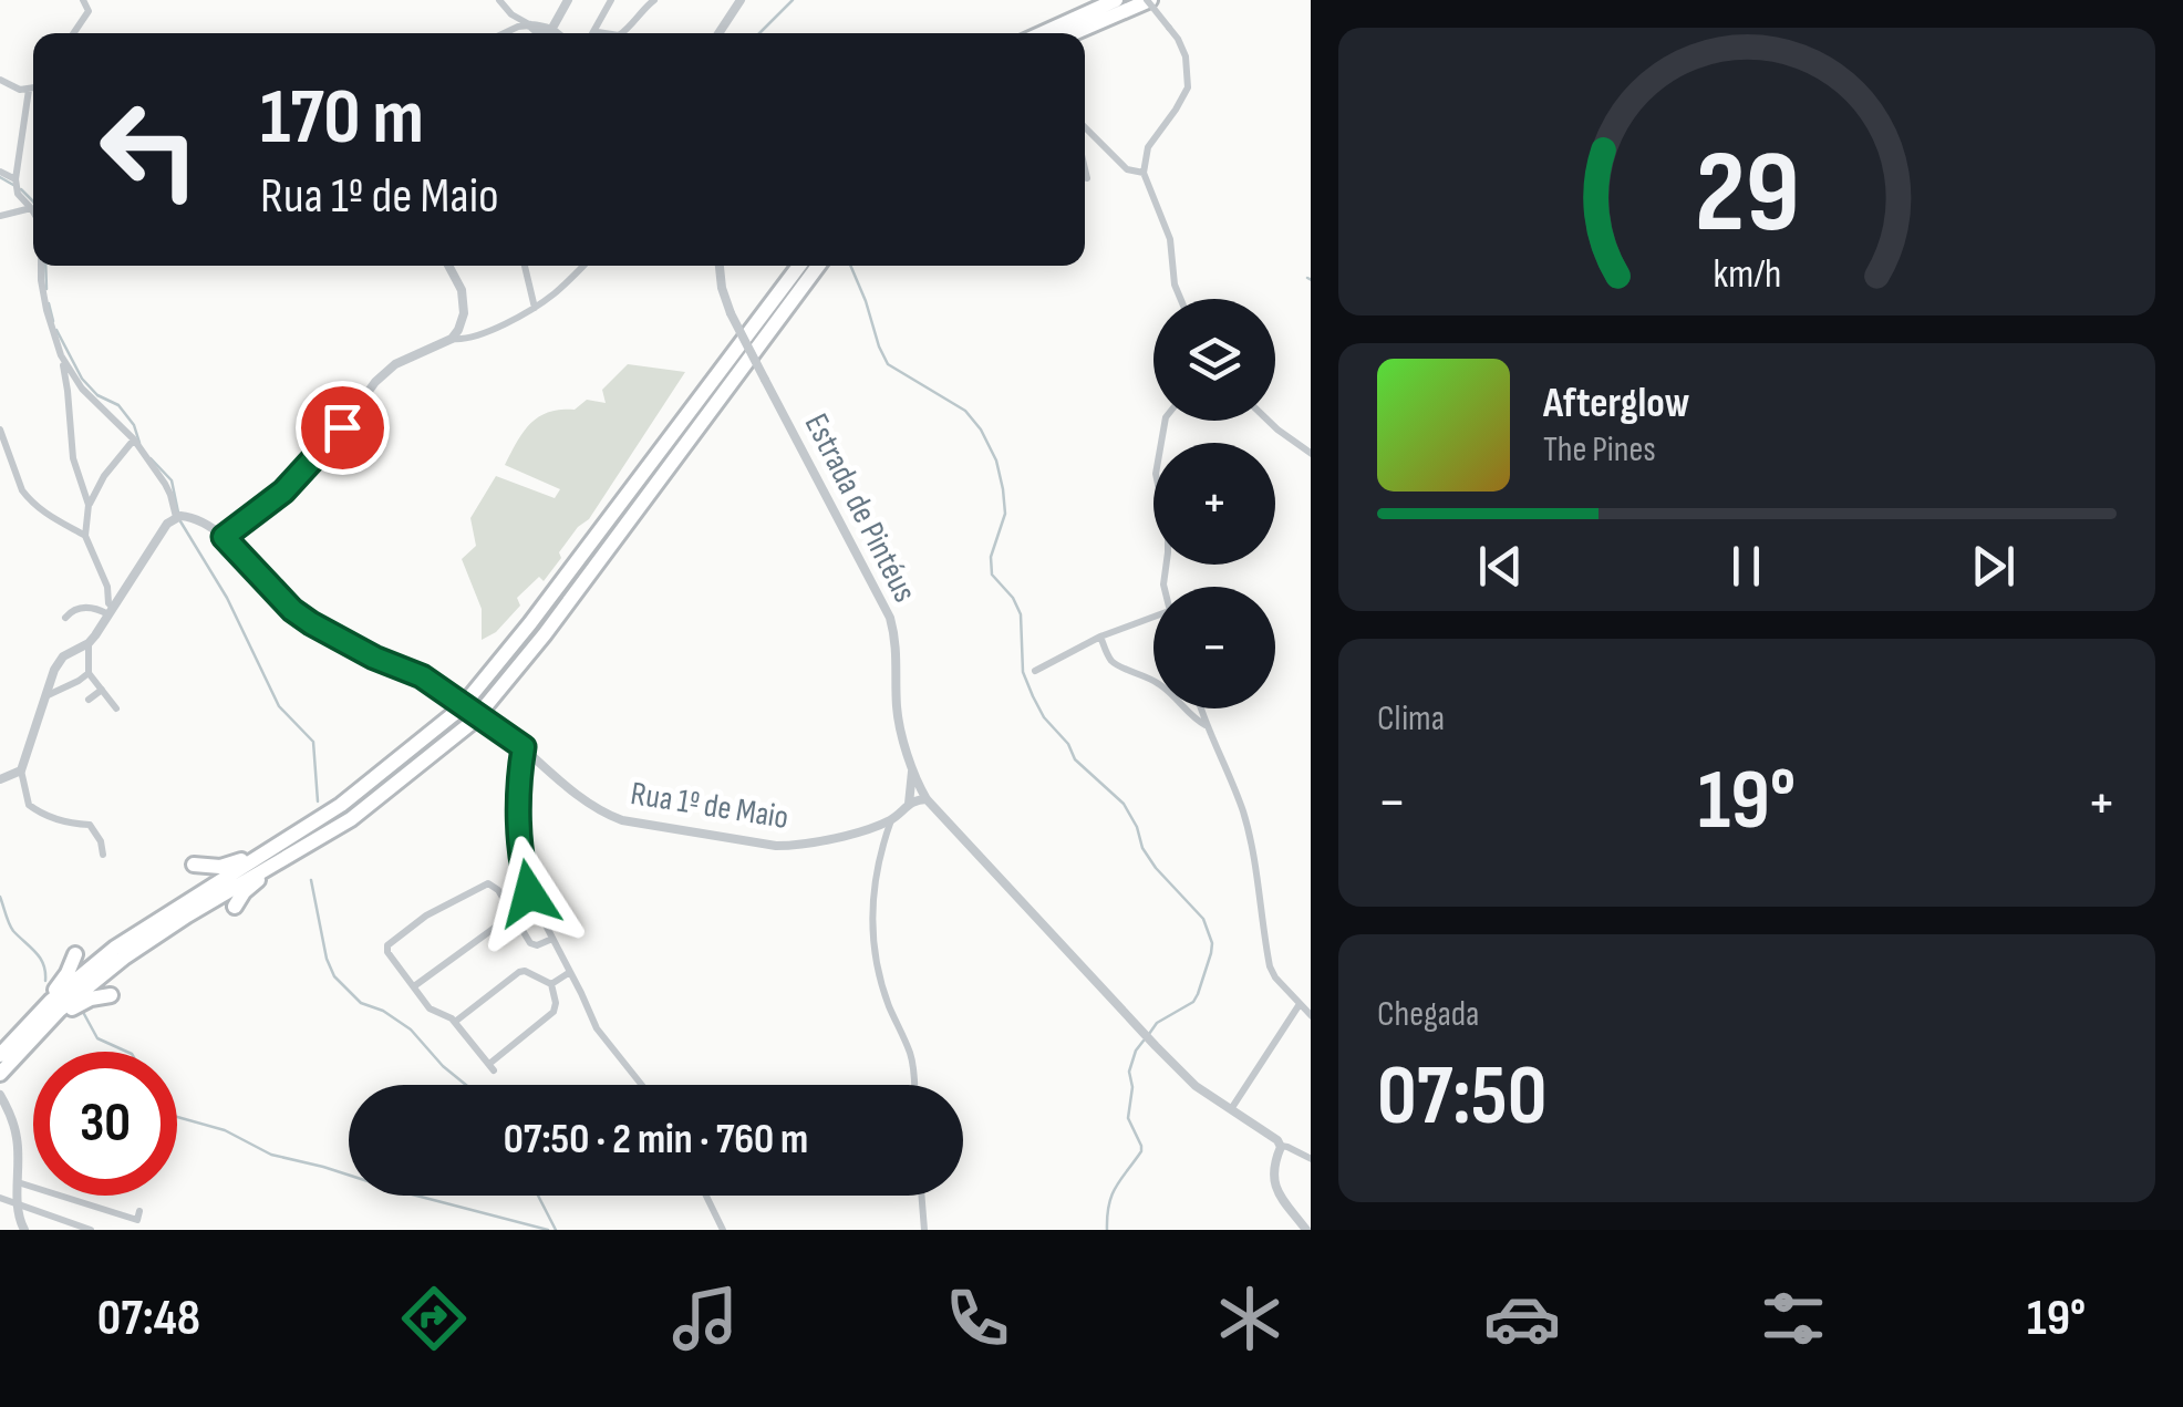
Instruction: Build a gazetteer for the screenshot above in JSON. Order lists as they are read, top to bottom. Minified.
{"streets":{"street":["Estrada de Pintéus","Rua 1º de Maio"]},"crossings":[["Estrada de Pintéus","Rua 1º de Maio"]],"page":{"turn":["170 m","Rua 1º de Maio"],"map_buttons":["+","−"],"song":["Afterglow","The Pines"],"tile":["Clima",["Chegada","07:50"]],"heat":["−","19°","+"],"limit":"30","trip":"07:50 · 2 min · 760 m","tabs":["07:48","19°"],"gauge":["29","km/h"]}}
